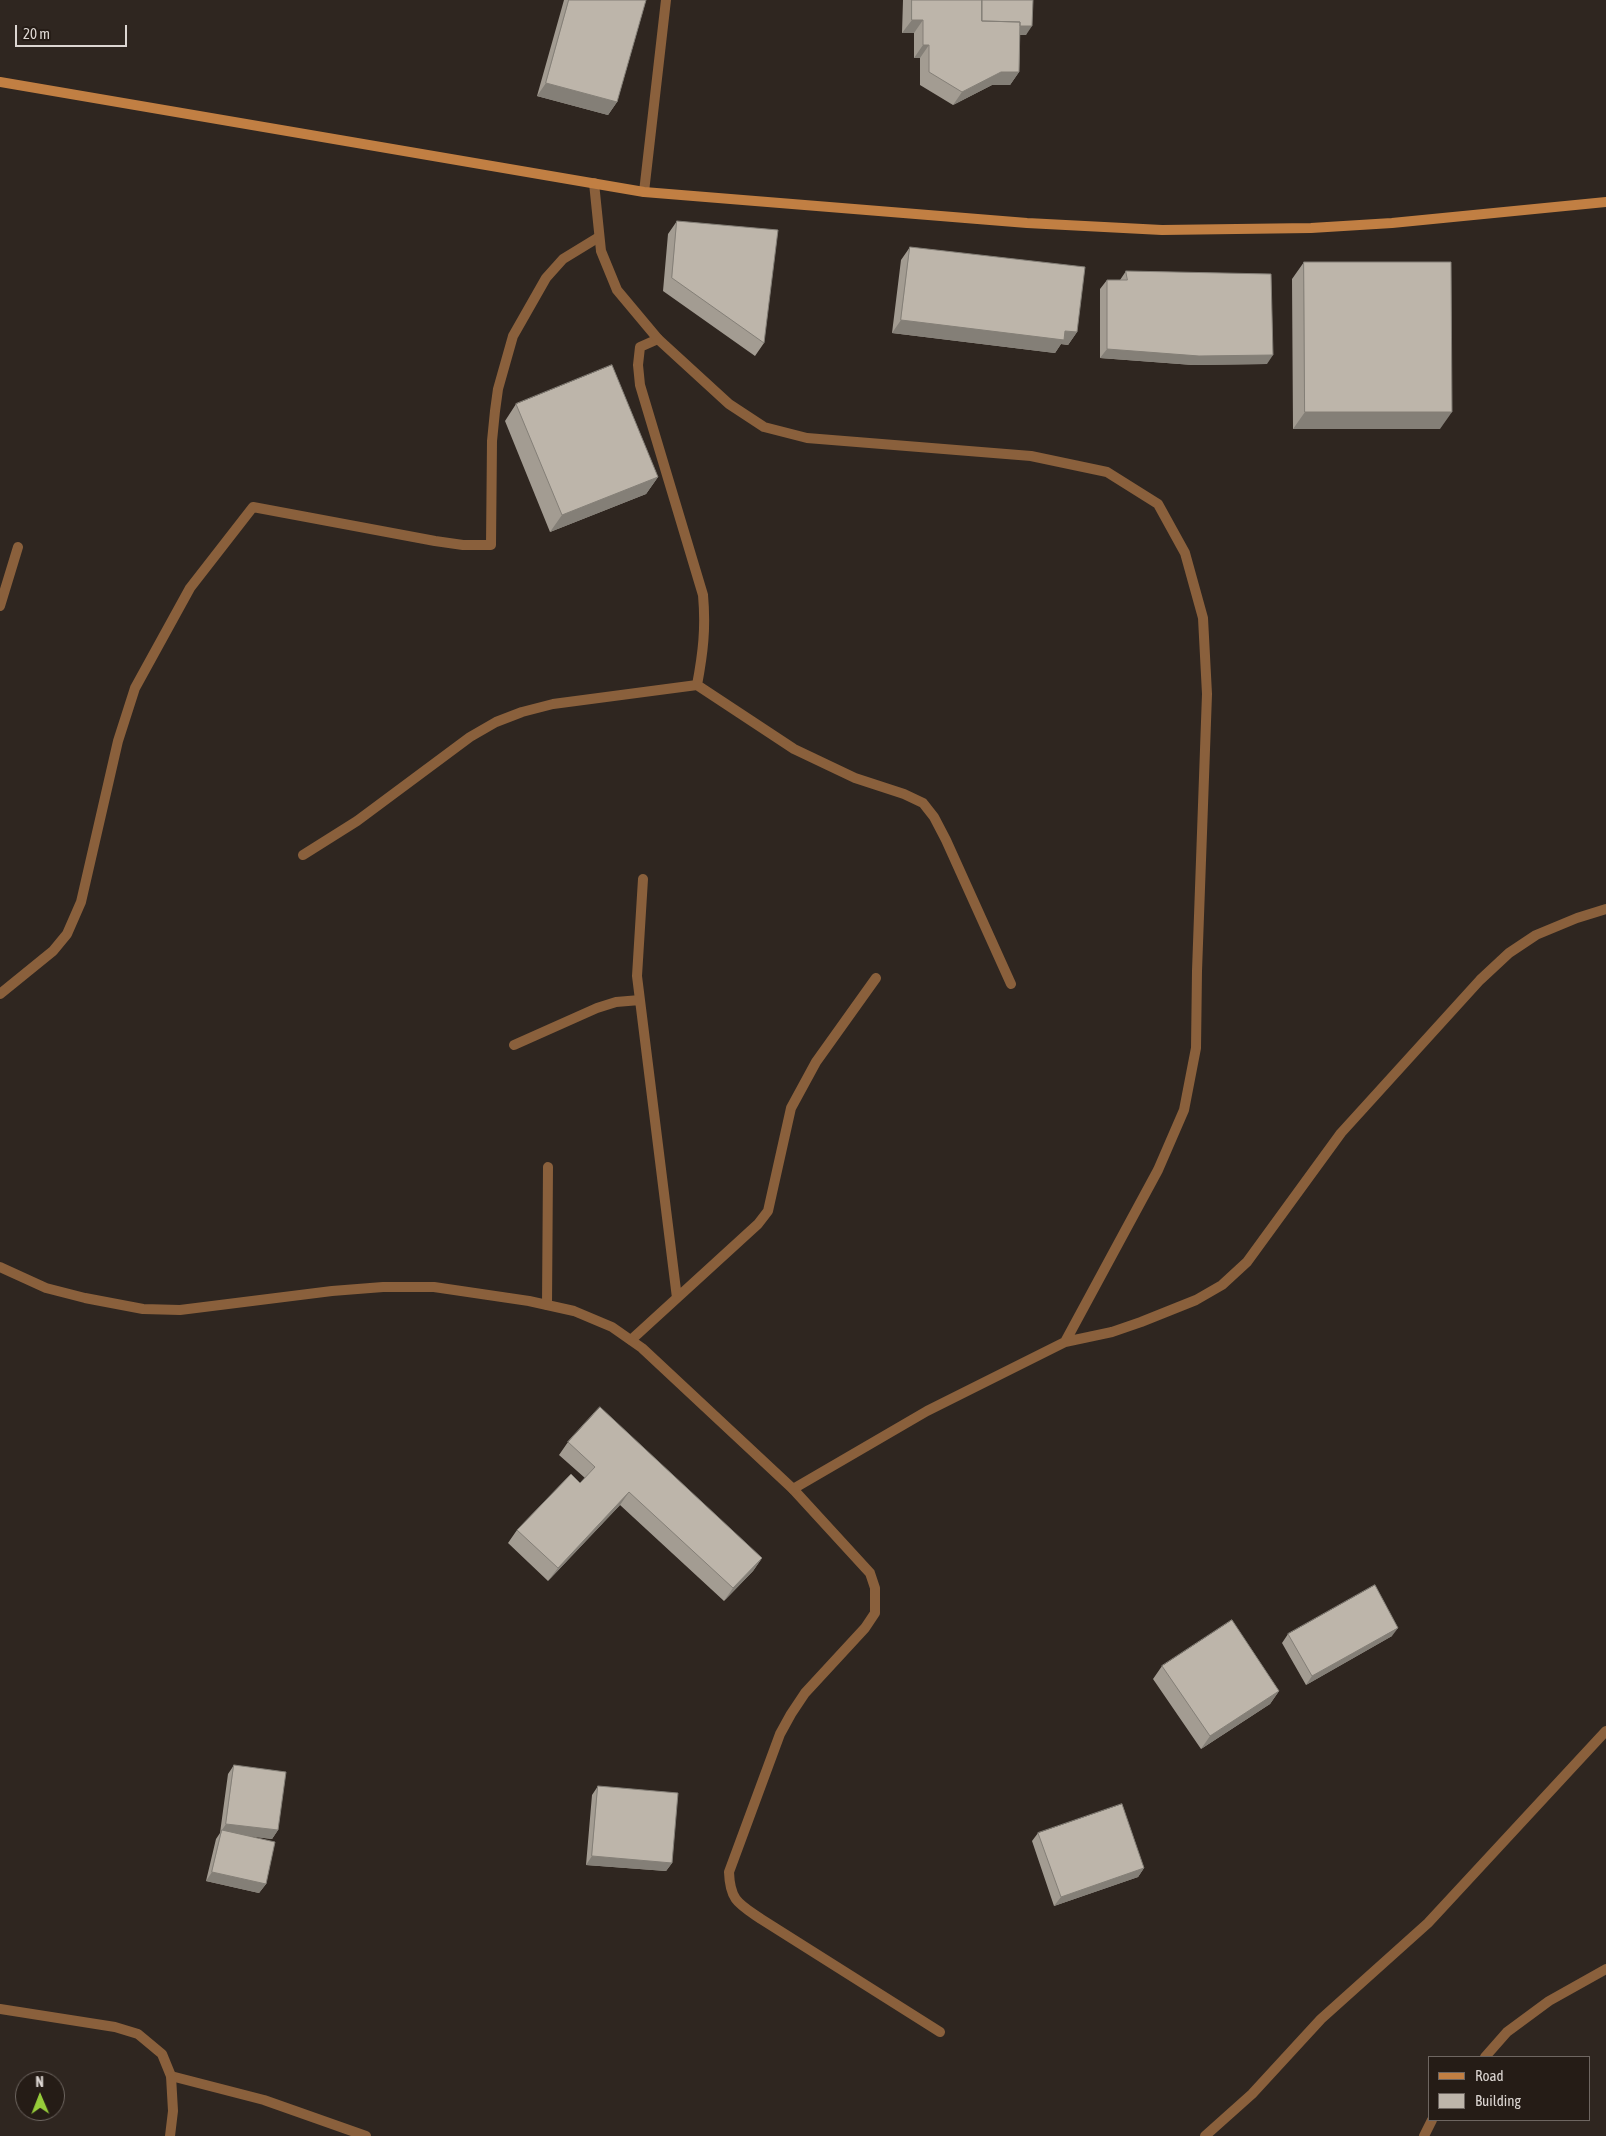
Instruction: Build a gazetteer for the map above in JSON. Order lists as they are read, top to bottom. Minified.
{"legend":["Road","Building"],"scale_bar":"20 m","north":"top"}
